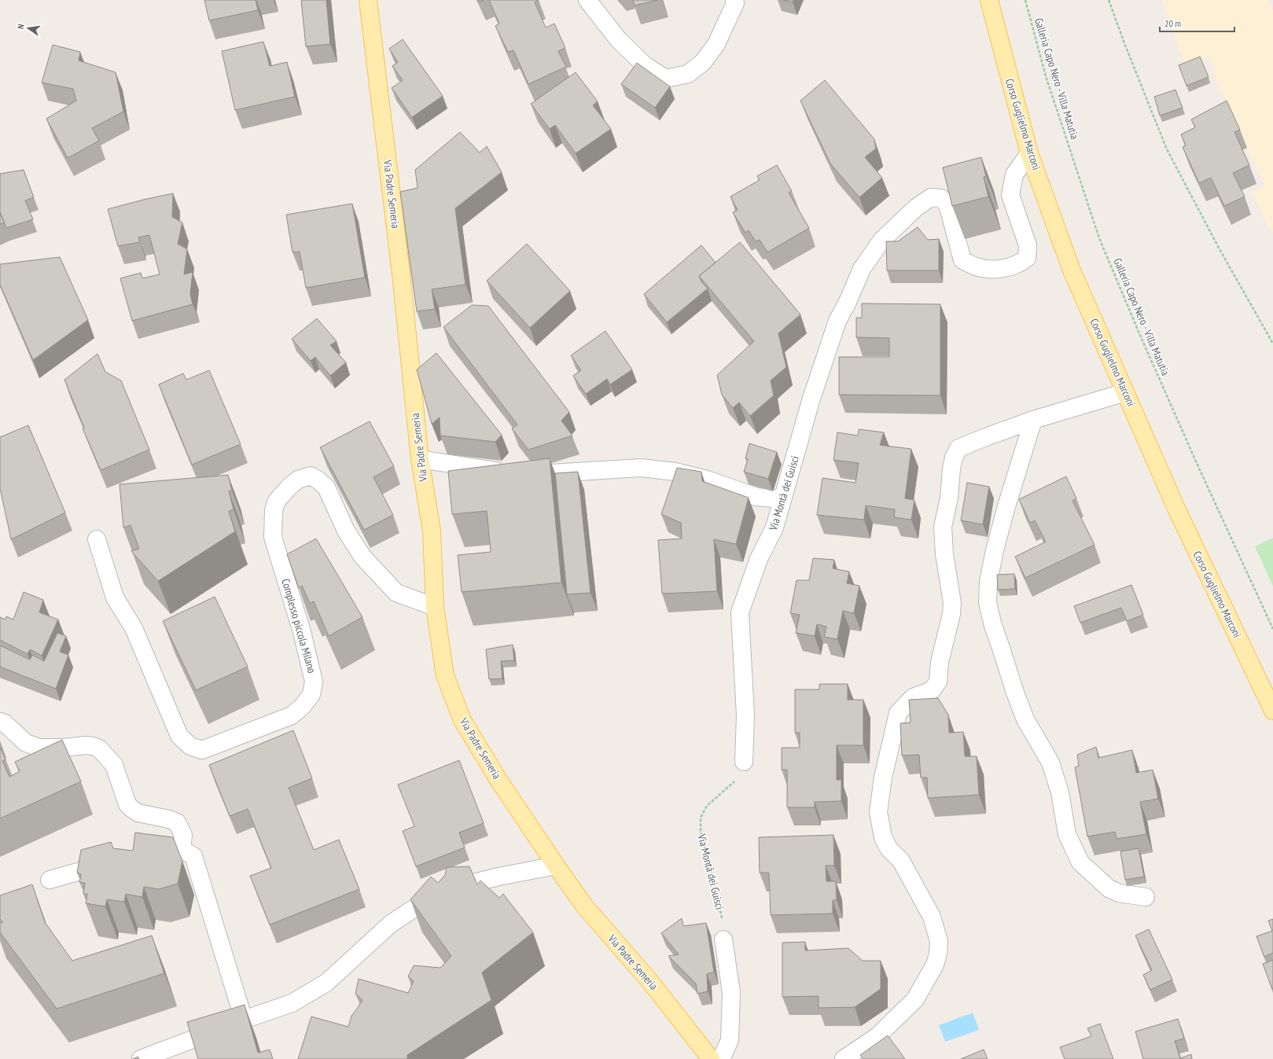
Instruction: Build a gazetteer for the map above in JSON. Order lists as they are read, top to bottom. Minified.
{"streets":{"main road":["Corso Guglielmo Marconi","Via Padre Semeria"],"street":["Via Montà dei Guisci","Complesso piccola Milano"],"path":["Galleria Capo Nero - Villa Matutia"]},"crossings":[["Corso Guglielmo Marconi","Via Montà dei Guisci"],["Via Padre Semeria","Complesso piccola Milano"]],"scale_bar":"20 m","north":"left"}
